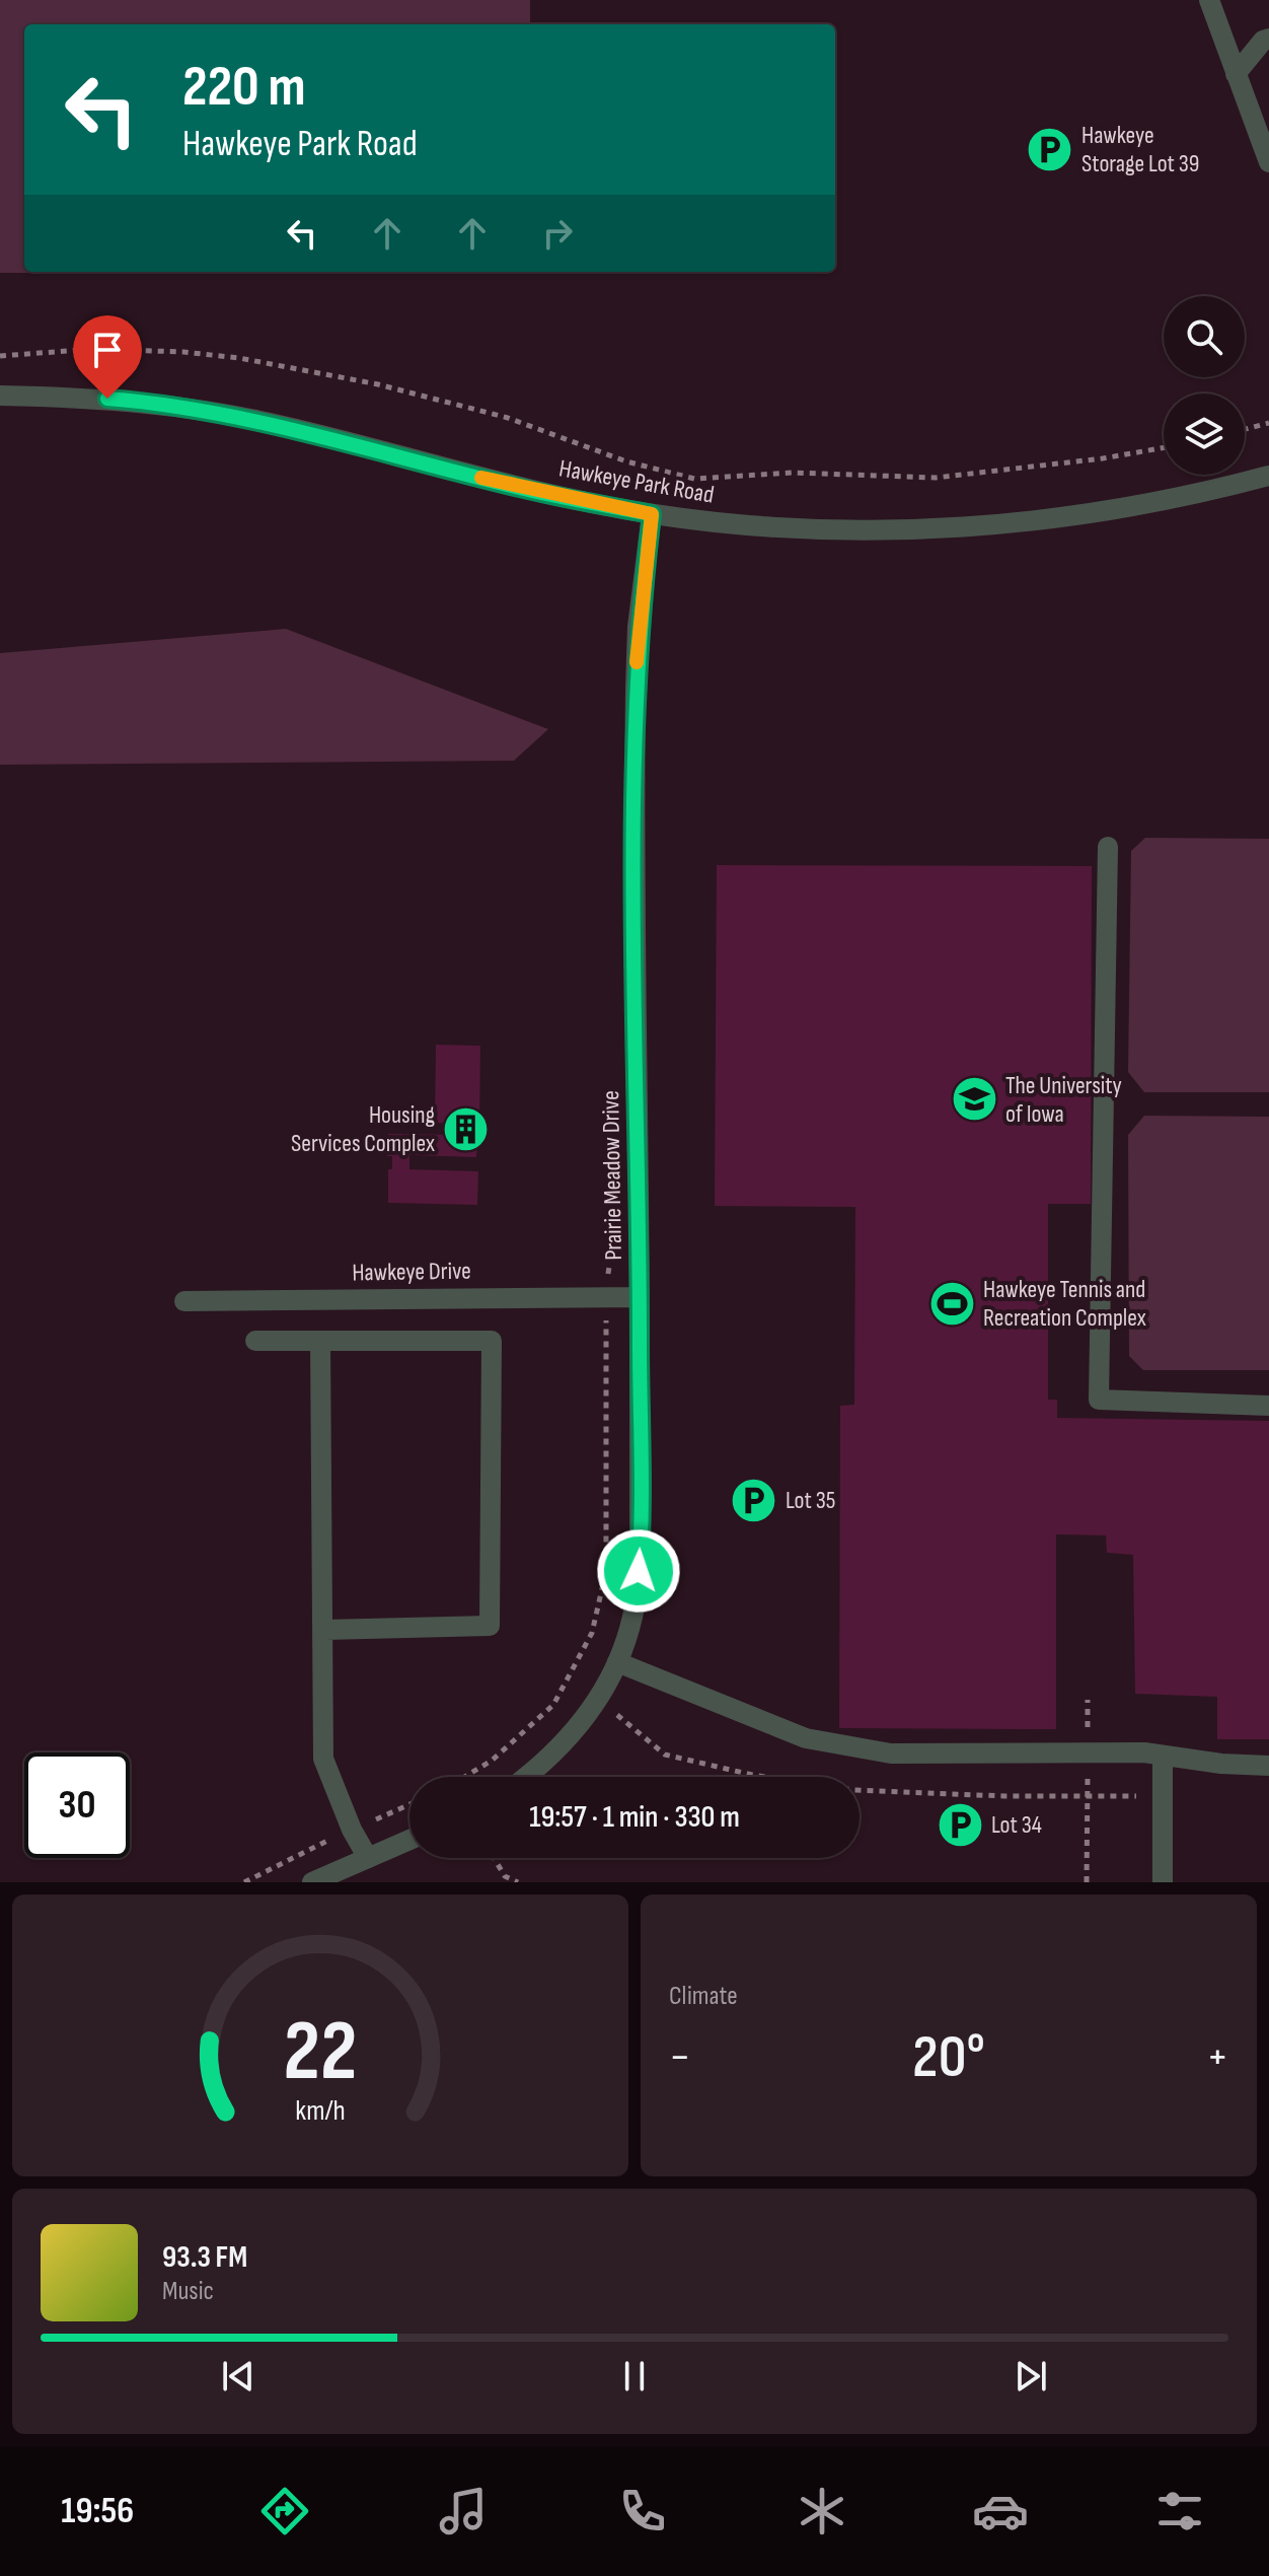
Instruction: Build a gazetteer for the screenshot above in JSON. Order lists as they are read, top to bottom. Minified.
{"streets":{"street":["Hawkeye Park Road","Prairie Meadow Drive","Hawkeye Drive"]},"crossings":[["Hawkeye Park Road","Prairie Meadow Drive"],["Prairie Meadow Drive","Hawkeye Drive"]],"places":{"parking":["Hawkeye Storage Lot 39","Lot 35","Lot 34"],"school or university":["The University of Iowa"],"building":["Housing Services Complex"],"sports":["Hawkeye Tennis and Recreation Complex"]},"page":{"turn":["220 m","Hawkeye Park Road"],"limit":"30","trip":"19:57 · 1 min · 330 m","tile":"Climate","heat":["−","20°","+"],"song":["93.3 FM","Music"],"tabs":"19:56","gauge":["22","km/h"]}}
